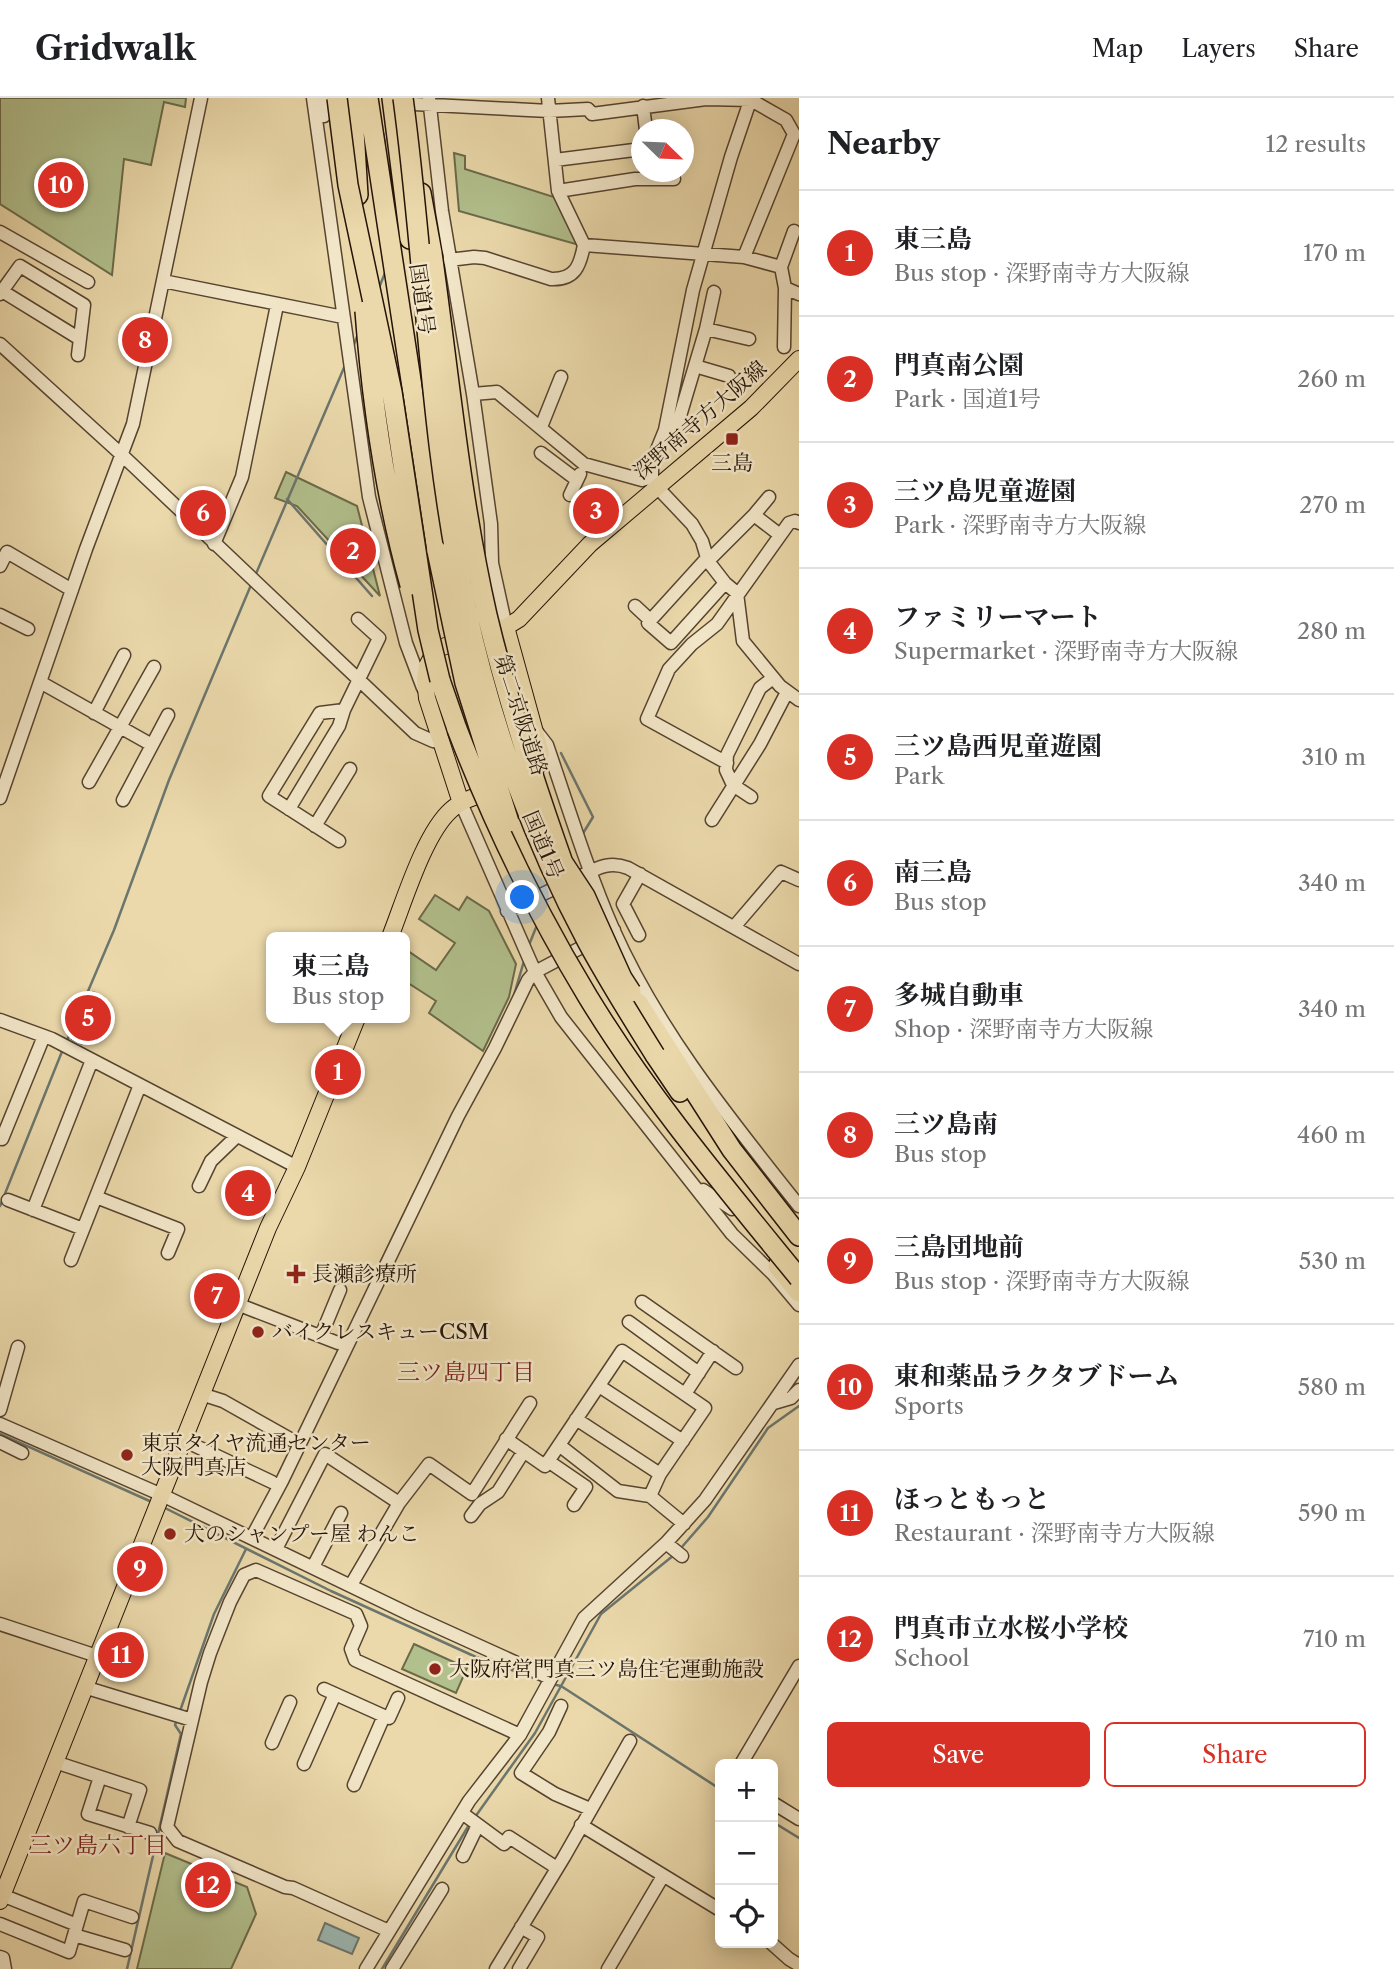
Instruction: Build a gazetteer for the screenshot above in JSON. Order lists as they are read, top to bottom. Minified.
{"streets":{"highway":["国道1号","第二京阪道路"],"main road":["深野南寺方大阪線"]},"districts":["三ツ島四丁目","三ツ島六丁目"],"places":{"transit":["三島"],"health":["長瀬診療所"],"other":["バイクレスキューCSM","東京タイヤ流通センター 大阪門真店","犬のシャンプー屋 わんこ","大阪府営門真三ツ島住宅運動施設"]},"north":"bottom right","page":{"header":"Gridwalk","nav":["Map","Layers","Share"],"heading":["Nearby","12 results"],"pins":["10","8","3","6","2","5","1","4","7","9","11","12"],"list":[{"mark":"1","name":"東三島","note":"Bus stop · 深野南寺方大阪線","value":"170 m"},{"mark":"2","name":"門真南公園","note":"Park · 国道1号","value":"260 m"},{"mark":"3","name":"三ツ島児童遊園","note":"Park · 深野南寺方大阪線","value":"270 m"},{"mark":"4","name":"ファミリーマート","note":"Supermarket · 深野南寺方大阪線","value":"280 m"},{"mark":"5","name":"三ツ島西児童遊園","note":"Park","value":"310 m"},{"mark":"6","name":"南三島","note":"Bus stop","value":"340 m"},{"mark":"7","name":"多城自動車","note":"Shop · 深野南寺方大阪線","value":"340 m"},{"mark":"8","name":"三ツ島南","note":"Bus stop","value":"460 m"},{"mark":"9","name":"三島団地前","note":"Bus stop · 深野南寺方大阪線","value":"530 m"},{"mark":"10","name":"東和薬品ラクタブドーム","note":"Sports","value":"580 m"},{"mark":"11","name":"ほっともっと","note":"Restaurant · 深野南寺方大阪線","value":"590 m"},{"mark":"12","name":"門真市立水桜小学校","note":"School","value":"710 m"}],"popup":["東三島","Bus stop"],"buttons":["Save","Share"],"map_buttons":["+","−"]}}
